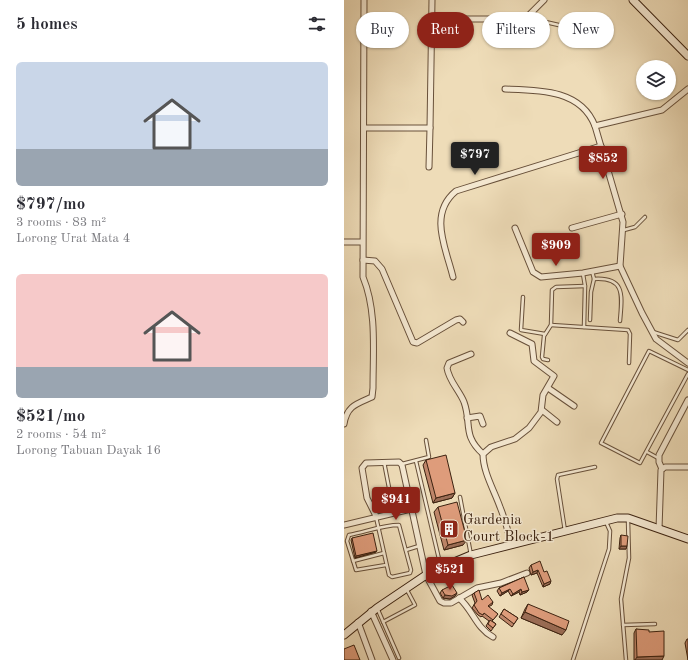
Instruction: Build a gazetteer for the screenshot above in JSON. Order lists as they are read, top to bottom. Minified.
{"places":{"building":["Gardenia Court Block-1"]},"page":{"heading":"5 homes","chip":["Buy","Rent","Filters","New"],"list":[{"name":"$797/mo","note":"3 rooms · 83 m² · Lorong Urat Mata 4"},{"name":"$521/mo","note":"2 rooms · 54 m² · Lorong Tabuan Dayak 16"}],"price":["$797","$852","$909","$941","$521"]}}
